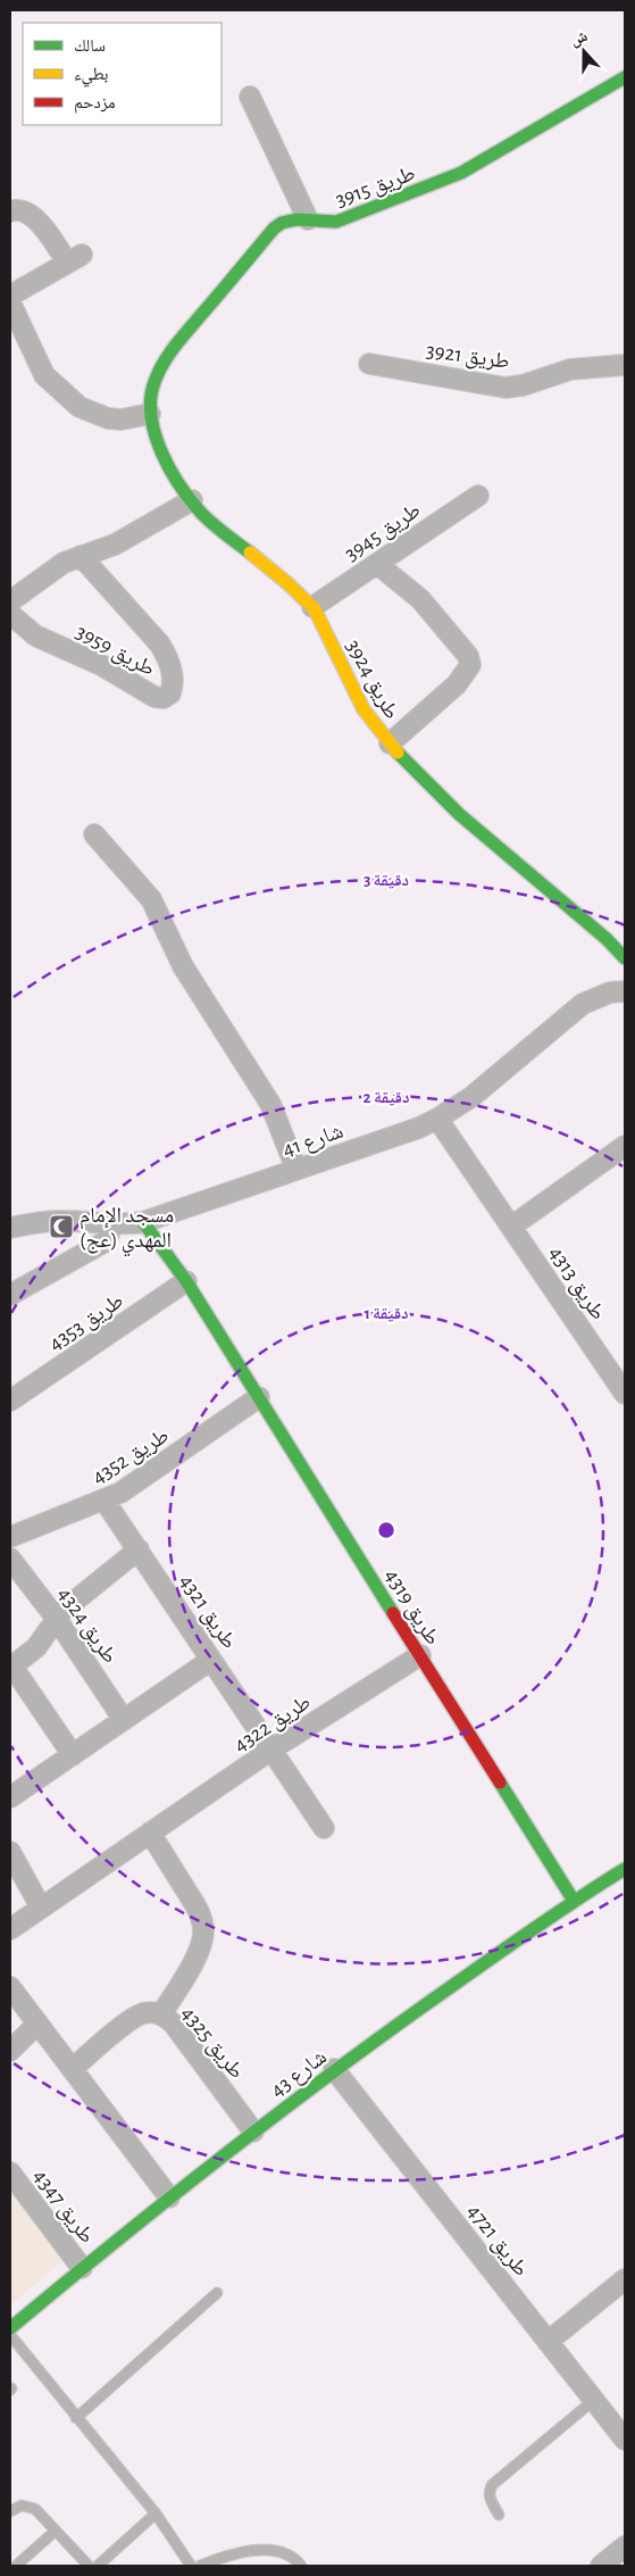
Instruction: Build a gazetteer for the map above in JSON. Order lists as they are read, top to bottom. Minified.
{"streets":{"street":["طريق 3915","طريق 3921","طريق 3945","طريق 3959","طريق 3924","شارع 41","طريق 4313","طريق 4353","طريق 4352","طريق 4319","طريق 4321","طريق 4324","طريق 4322","طريق 4325","شارع 43","طريق 4347","طريق 4721"]},"crossings":[["طريق 3915","طريق 3924"],["طريق 3945","طريق 3924"],["شارع 41","طريق 4313"],["شارع 41","طريق 4319"],["طريق 4353","طريق 4319"],["طريق 4352","طريق 4319"],["طريق 4352","طريق 4321"],["طريق 4319","طريق 4322"],["طريق 4319","شارع 43"],["طريق 4321","طريق 4322"],["طريق 4325","شارع 43"],["شارع 43","طريق 4347"],["شارع 43","طريق 4721"]],"places":{"mosque":["مسجد الإمام المهدي (عج)"]},"legend":["سالك","بطيء","مزدحم"],"north":"top","rings":["3 دقيقة","2 دقيقة","1 دقيقة"]}
